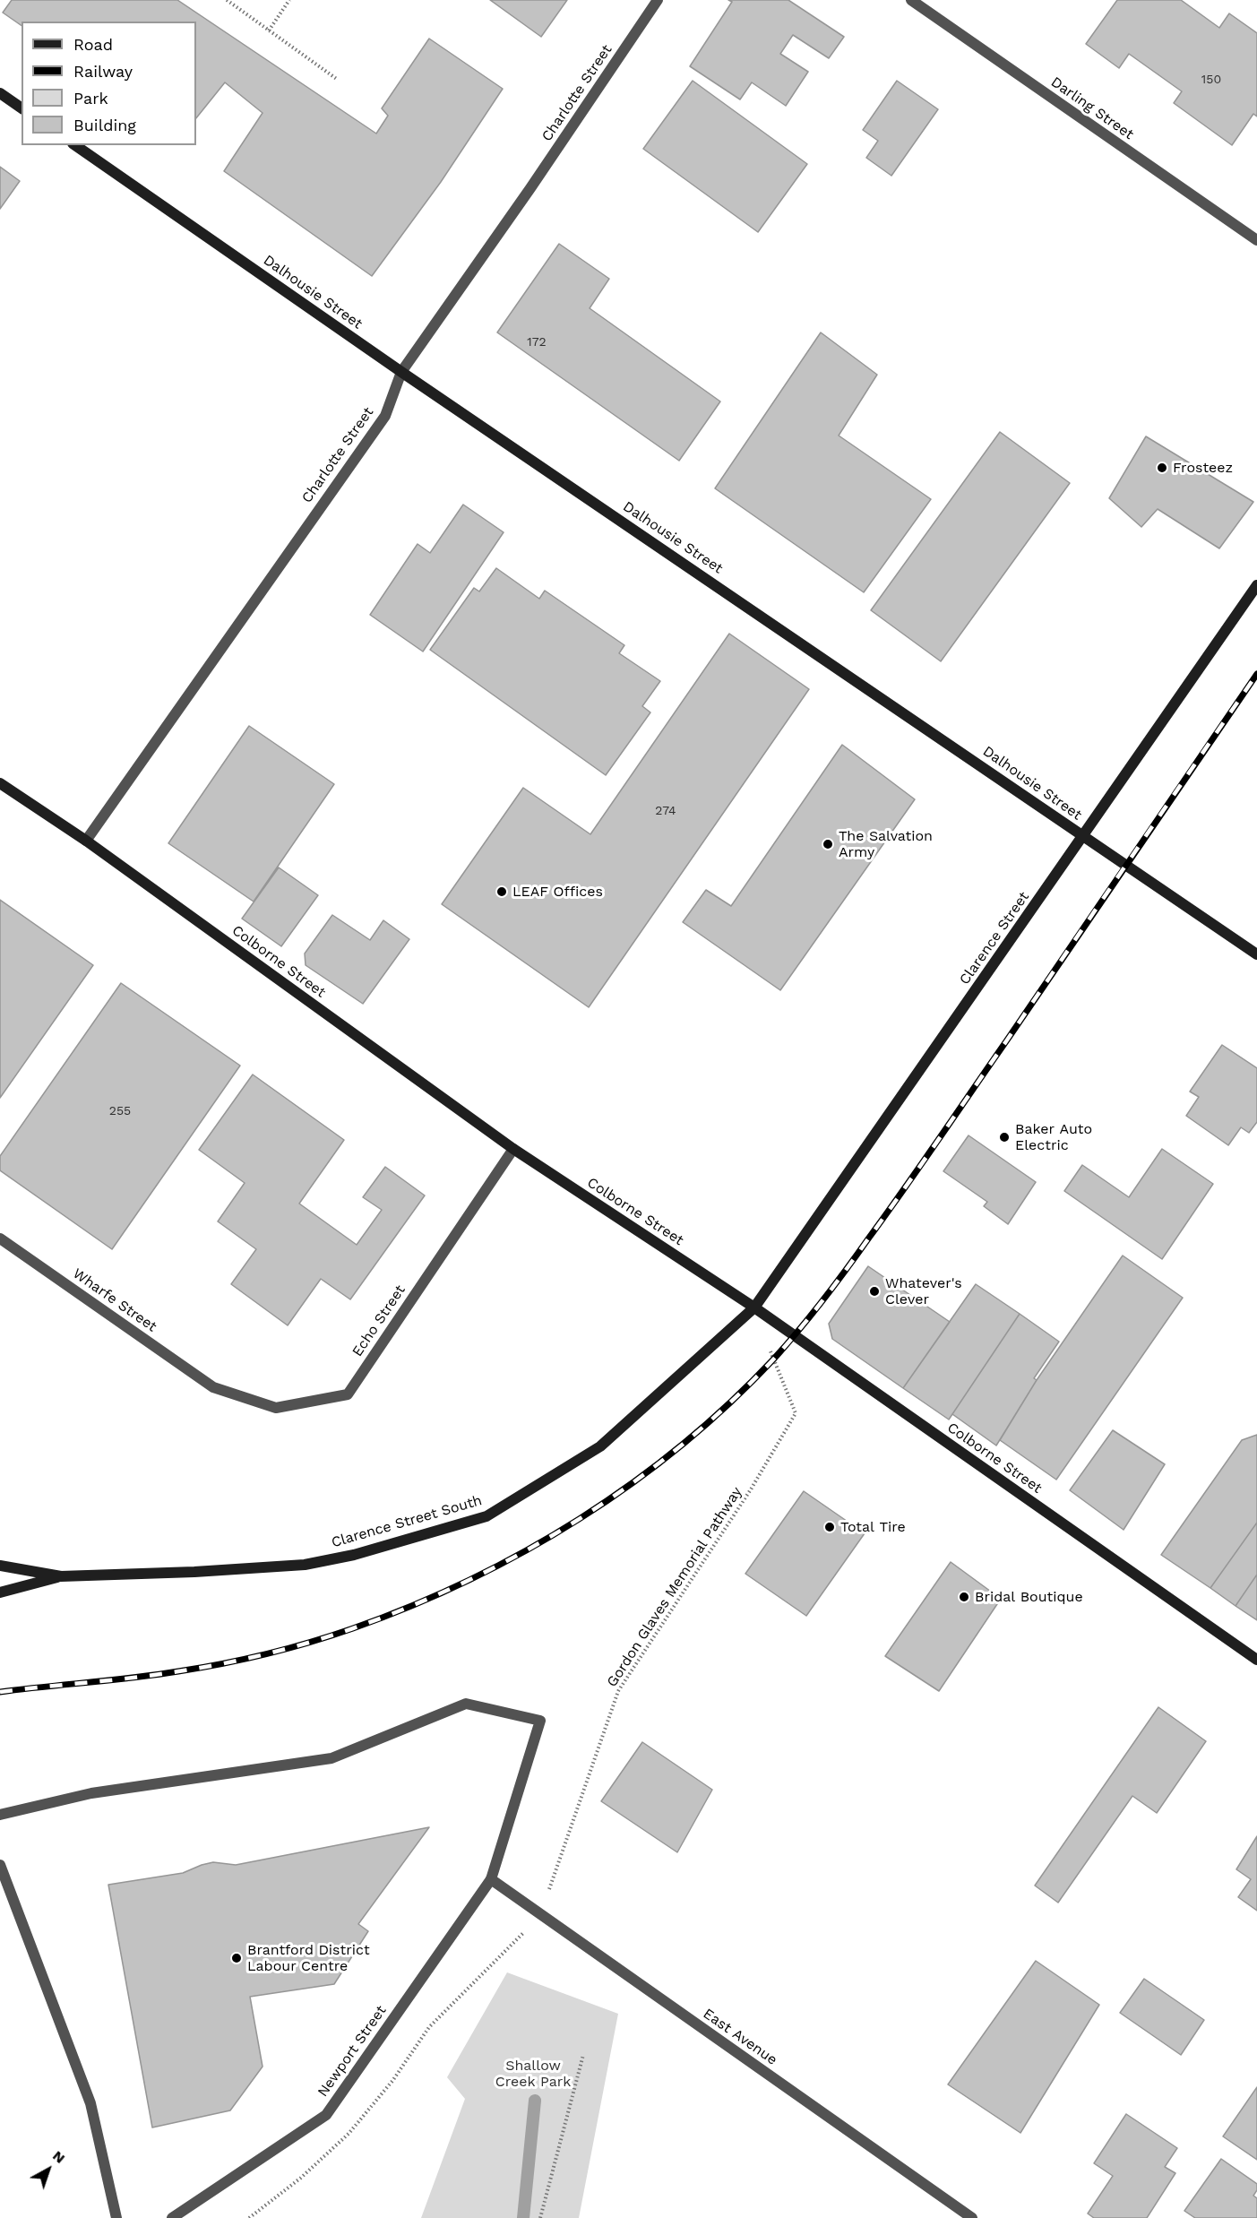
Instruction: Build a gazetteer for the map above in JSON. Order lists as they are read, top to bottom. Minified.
{"streets":{"main road":["Dalhousie Street","Clarence Street","Colborne Street","Clarence Street South"],"street":["Charlotte Street","Darling Street","Wharfe Street","Echo Street","East Avenue","Newport Street"],"path":["Gordon Glaves Memorial Pathway"]},"crossings":[["Charlotte Street","Dalhousie Street"],["Charlotte Street","Colborne Street"],["Dalhousie Street","Clarence Street"],["Clarence Street","Colborne Street"],["Clarence Street","Clarence Street South"],["Clarence Street","Gordon Glaves Memorial Pathway"],["Colborne Street","Echo Street"],["Colborne Street","Clarence Street South"],["Colborne Street","Gordon Glaves Memorial Pathway"],["Wharfe Street","Echo Street"],["Clarence Street South","Gordon Glaves Memorial Pathway"],["Gordon Glaves Memorial Pathway","East Avenue"],["East Avenue","Newport Street"]],"parks":["Shallow Creek Park"],"places":["Frosteez","The Salvation Army","LEAF Offices","Baker Auto Electric","Whatever's Clever","Total Tire","Bridal Boutique","Brantford District Labour Centre"],"house_numbers":["150","172","274","255"],"legend":["Road","Railway","Park","Building"],"north":"top right"}
